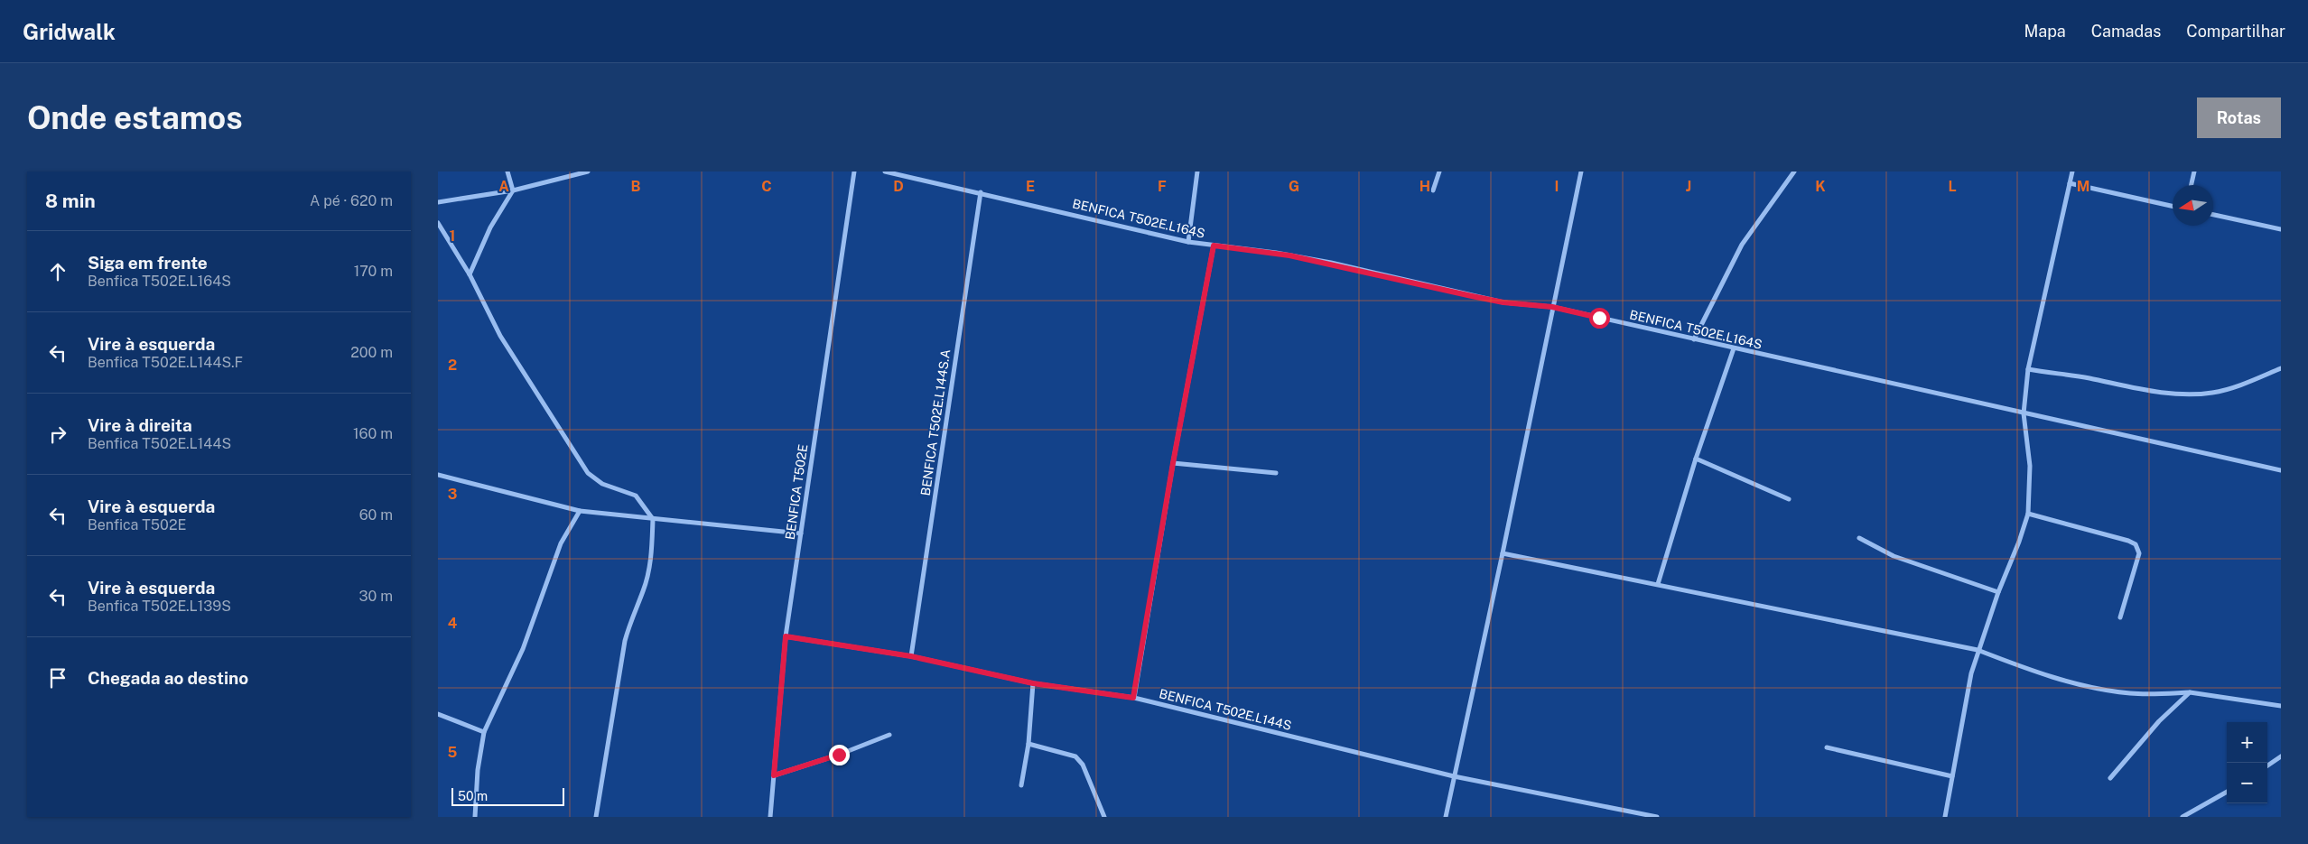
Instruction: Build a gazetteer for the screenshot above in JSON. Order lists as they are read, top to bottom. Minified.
{"streets":{"street":["BENFICA T502E.L164S","BENFICA T502E.L144S.A","BENFICA T502E","BENFICA T502E.L144S"]},"crossings":[["BENFICA T502E.L164S","BENFICA T502E.L144S.A"],["BENFICA T502E.L144S.A","BENFICA T502E.L144S"],["BENFICA T502E","BENFICA T502E.L144S"]],"scale_bar":"50 m","north":"left","page":{"header":"Gridwalk","nav":["Mapa","Camadas","Compartilhar"],"buttons":"Rotas","title":"Onde estamos","heading":["8 min","A pé · 620 m"],"list":[["Siga em frente","Benfica T502E.L164S","170 m"],["Vire à esquerda","Benfica T502E.L144S.F","200 m"],["Vire à direita","Benfica T502E.L144S","160 m"],["Vire à esquerda","Benfica T502E","60 m"],["Vire à esquerda","Benfica T502E.L139S","30 m"],"Chegada ao destino"],"map_buttons":["+","−"],"scale":"50 m"},"grid":{"columns":["A","B","C","D","E","F","G","H","I","J","K","L","M"],"rows":["1","2","3","4","5"]}}
